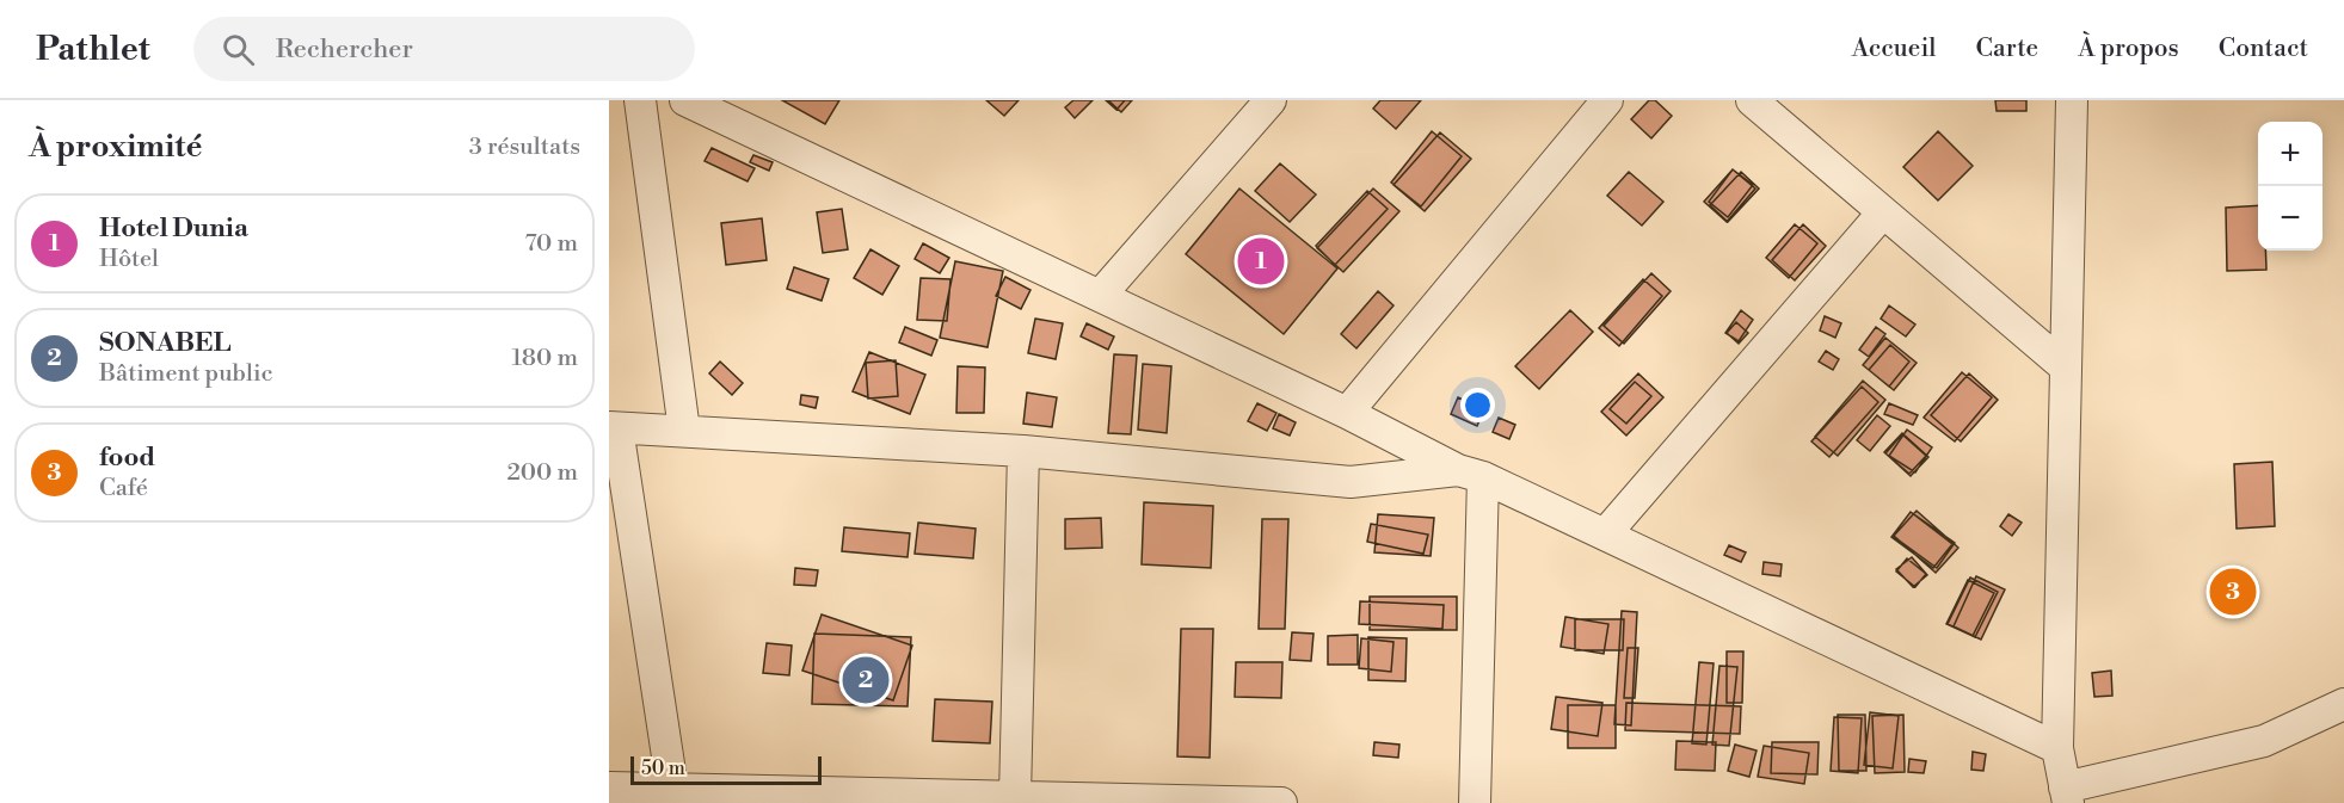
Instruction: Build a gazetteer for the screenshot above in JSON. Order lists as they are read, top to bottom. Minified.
{"scale_bar":"50 m","page":{"header":"Pathlet","search":"Rechercher","nav":["Accueil","Carte","À propos","Contact"],"heading":["À proximité","3 résultats"],"map_buttons":["+","−"],"list":[{"mark":"1","name":"Hotel Dunia","note":"Hôtel","value":"70 m"},{"mark":"2","name":"SONABEL","note":"Bâtiment public","value":"180 m"},{"mark":"3","name":"food","note":"Café","value":"200 m"}],"pins":["1","3","2"],"scale":"50 m"}}
